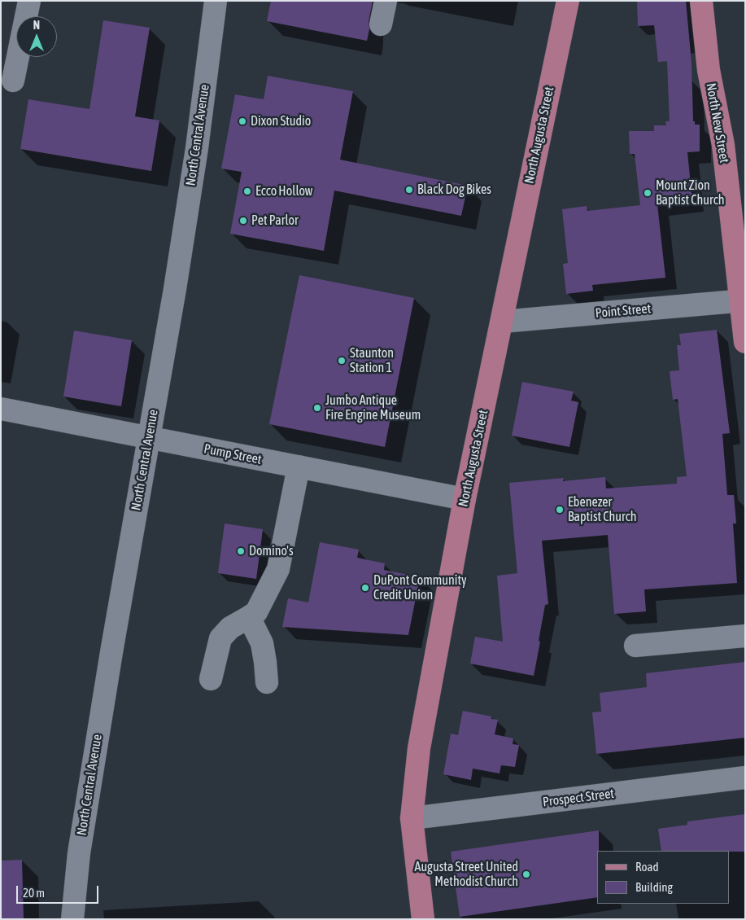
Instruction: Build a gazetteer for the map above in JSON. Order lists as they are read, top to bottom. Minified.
{"streets":{"main road":["North New Street","North Augusta Street"],"street":["North Central Avenue","Point Street","Pump Street","Prospect Street"]},"crossings":[["North New Street","Point Street"],["North Central Avenue","Pump Street"],["North Augusta Street","Point Street"],["North Augusta Street","Pump Street"],["North Augusta Street","Prospect Street"]],"places":["Dixon Studio","Black Dog Bikes","Ecco Hollow","Mount Zion Baptist Church","Pet Parlor","Staunton Station 1","Jumbo Antique Fire Engine Museum","Ebenezer Baptist Church","Domino's","DuPont Community Credit Union","Augusta Street United Methodist Church"],"legend":["Road","Building"],"scale_bar":"20 m","north":"top"}
